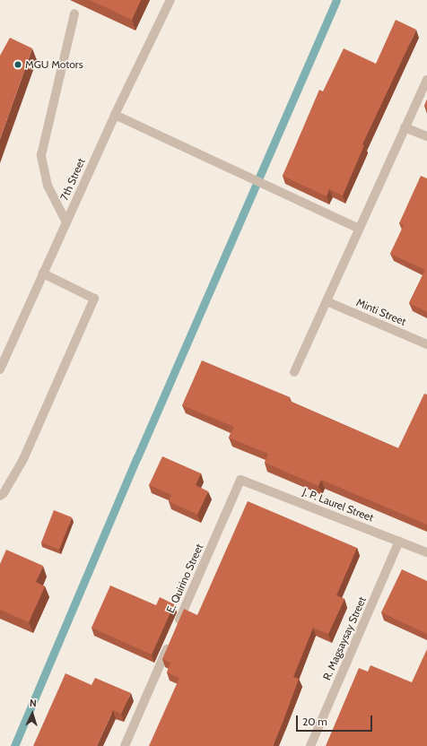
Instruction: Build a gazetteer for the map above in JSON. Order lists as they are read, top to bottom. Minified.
{"streets":{"street":["7th Street","Minti Street","J. P. Laurel Street","E. Quirino Street","R. Magsaysay Street"]},"crossings":[["J. P. Laurel Street","E. Quirino Street"],["J. P. Laurel Street","R. Magsaysay Street"]],"places":["MGU Motors"],"scale_bar":"20 m","north":"top"}
